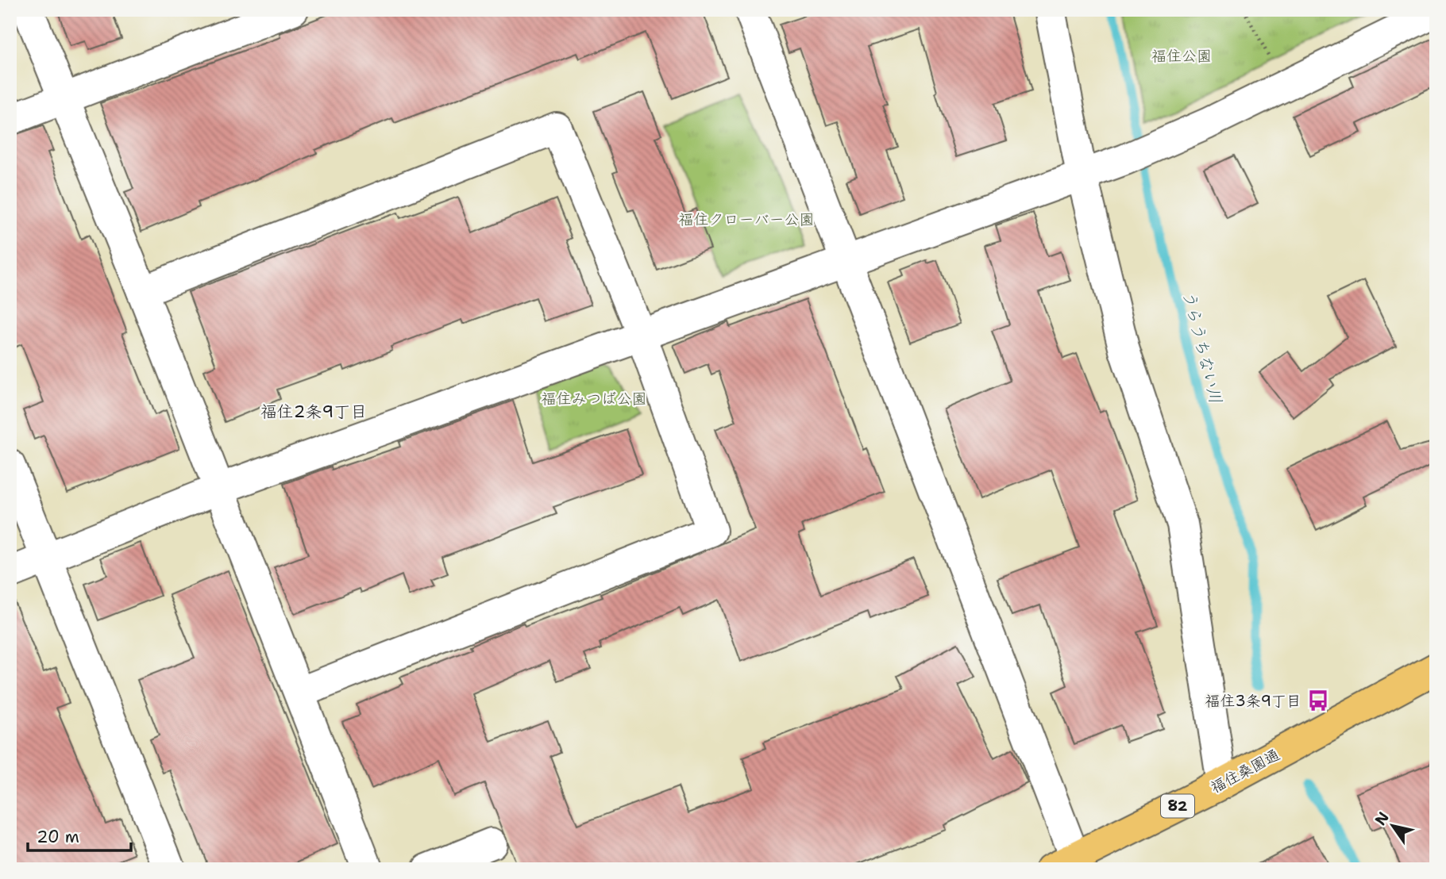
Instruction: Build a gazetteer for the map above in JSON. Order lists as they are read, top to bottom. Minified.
{"streets":{"main road":["福住桑園通","82"]},"districts":["福住2条9丁目"],"water":["うらうちない川"],"parks":["福住公園","福住クローバー公園","福住みつば公園"],"places":{"bus stop":["福住3条9丁目"]},"scale_bar":"20 m","north":"top left"}
